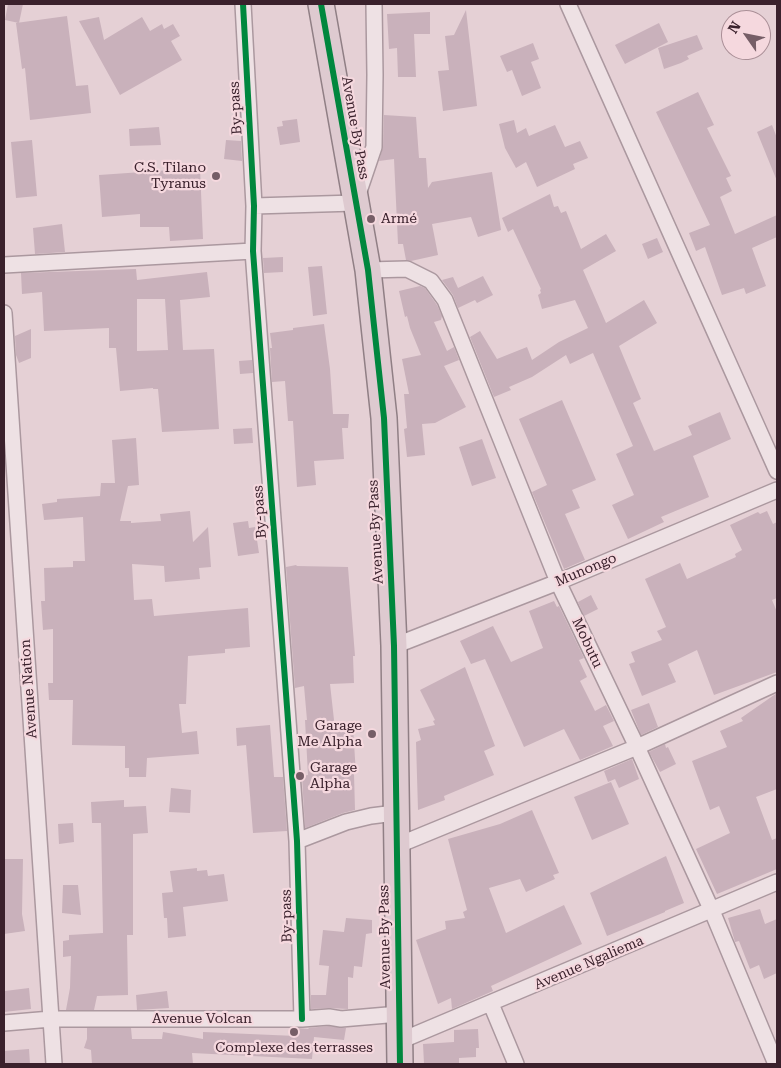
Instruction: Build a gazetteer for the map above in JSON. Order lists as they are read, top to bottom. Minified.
{"streets":{"highway":["Avenue By Pass"],"street":["By-pass","Munongo","Mobutu","Avenue Nation","Avenue Ngaliema","Avenue Volcan"]},"crossings":[["By-pass","Avenue Volcan"],["Avenue By Pass","Munongo"],["Avenue By Pass","Mobutu"],["Avenue By Pass","Avenue Ngaliema"],["Avenue By Pass","Avenue Volcan"],["Munongo","Mobutu"],["Mobutu","Avenue Ngaliema"],["Avenue Nation","Avenue Volcan"]],"places":["C.S. Tilano Tyranus","Armé","Garage Me Alpha","Garage Alpha","Complexe des terrasses"],"north":"top left"}
